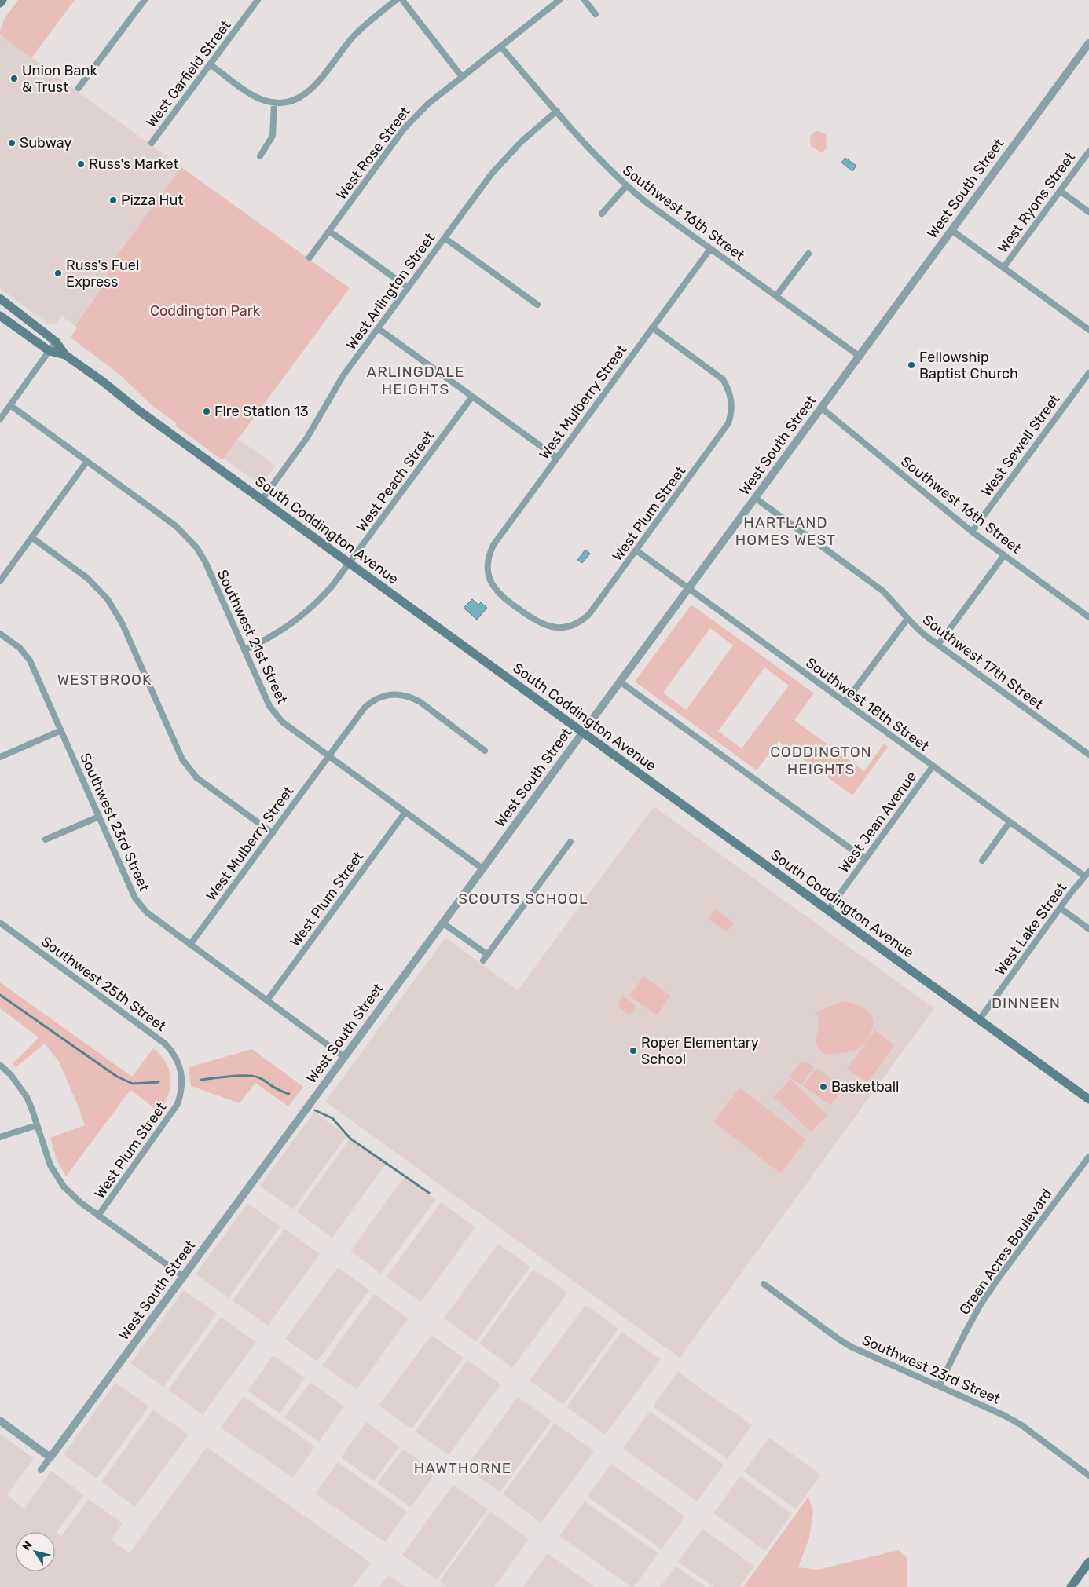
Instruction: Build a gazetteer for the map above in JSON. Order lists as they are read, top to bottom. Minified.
{"streets":{"main road":["South Coddington Avenue"],"street":["West Garfield Street","West Rose Street","West South Street","West Ryons Street","Southwest 16th Street","West Arlington Street","West Mulberry Street","West Sewell Street","West Peach Street","West Plum Street","Southwest 21st Street","Southwest 17th Street","Southwest 18th Street","Southwest 23rd Street","West Jean Avenue","West Lake Street","Southwest 25th Street","Green Acres Boulevard"]},"crossings":[["West Rose Street","Southwest 16th Street"],["West South Street","Southwest 16th Street"],["West South Street","South Coddington Avenue"],["West South Street","Southwest 21st Street"],["West South Street","Southwest 17th Street"],["West South Street","Southwest 18th Street"],["West South Street","Southwest 23rd Street"],["Southwest 16th Street","West Arlington Street"],["Southwest 16th Street","West Mulberry Street"],["Southwest 16th Street","West Sewell Street"],["West Arlington Street","South Coddington Avenue"],["West Mulberry Street","West Plum Street"],["West Mulberry Street","Southwest 21st Street"],["West Mulberry Street","Southwest 23rd Street"],["West Peach Street","South Coddington Avenue"],["West Peach Street","Southwest 21st Street"],["West Plum Street","Southwest 21st Street"],["West Plum Street","Southwest 18th Street"],["West Plum Street","Southwest 23rd Street"],["West Plum Street","Southwest 25th Street"],["South Coddington Avenue","West Jean Avenue"],["South Coddington Avenue","West Lake Street"],["Southwest 18th Street","West Jean Avenue"],["Southwest 18th Street","West Lake Street"],["Southwest 23rd Street","Green Acres Boulevard"]],"districts":["ARLINGDALE HEIGHTS","HARTLAND HOMES WEST","WESTBROOK","CODDINGTON HEIGHTS","SCOUTS SCHOOL","DINNEEN","HAWTHORNE"],"parks":["Coddington Park"],"places":["Union Bank & Trust","Subway","Russ's Market","Pizza Hut","Russ's Fuel Express","Fellowship Baptist Church","Fire Station 13","Roper Elementary School","Basketball"],"north":"top left"}
